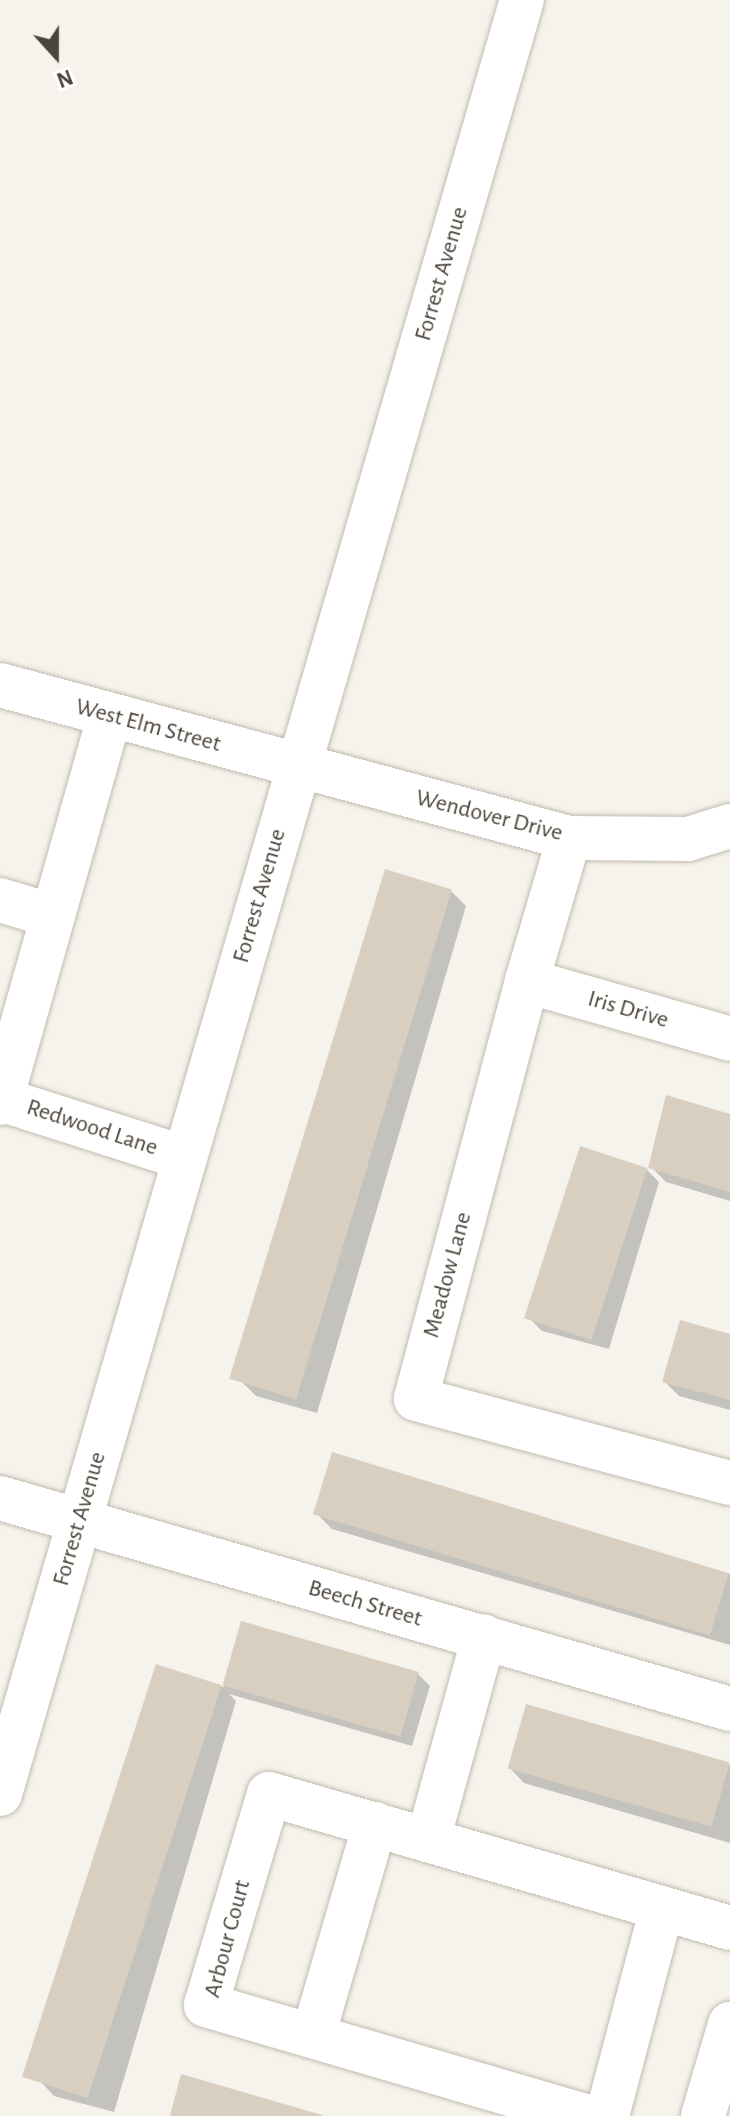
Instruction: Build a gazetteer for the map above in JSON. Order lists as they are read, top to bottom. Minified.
{"streets":{"street":["Forrest Avenue","West Elm Street","Wendover Drive","Iris Drive","Redwood Lane","Meadow Lane","Beech Street","Arbour Court"]},"crossings":[["Forrest Avenue","West Elm Street"],["Forrest Avenue","Wendover Drive"],["Forrest Avenue","Redwood Lane"],["Forrest Avenue","Beech Street"],["West Elm Street","Wendover Drive"],["Wendover Drive","Meadow Lane"],["Iris Drive","Meadow Lane"]],"north":"bottom"}
